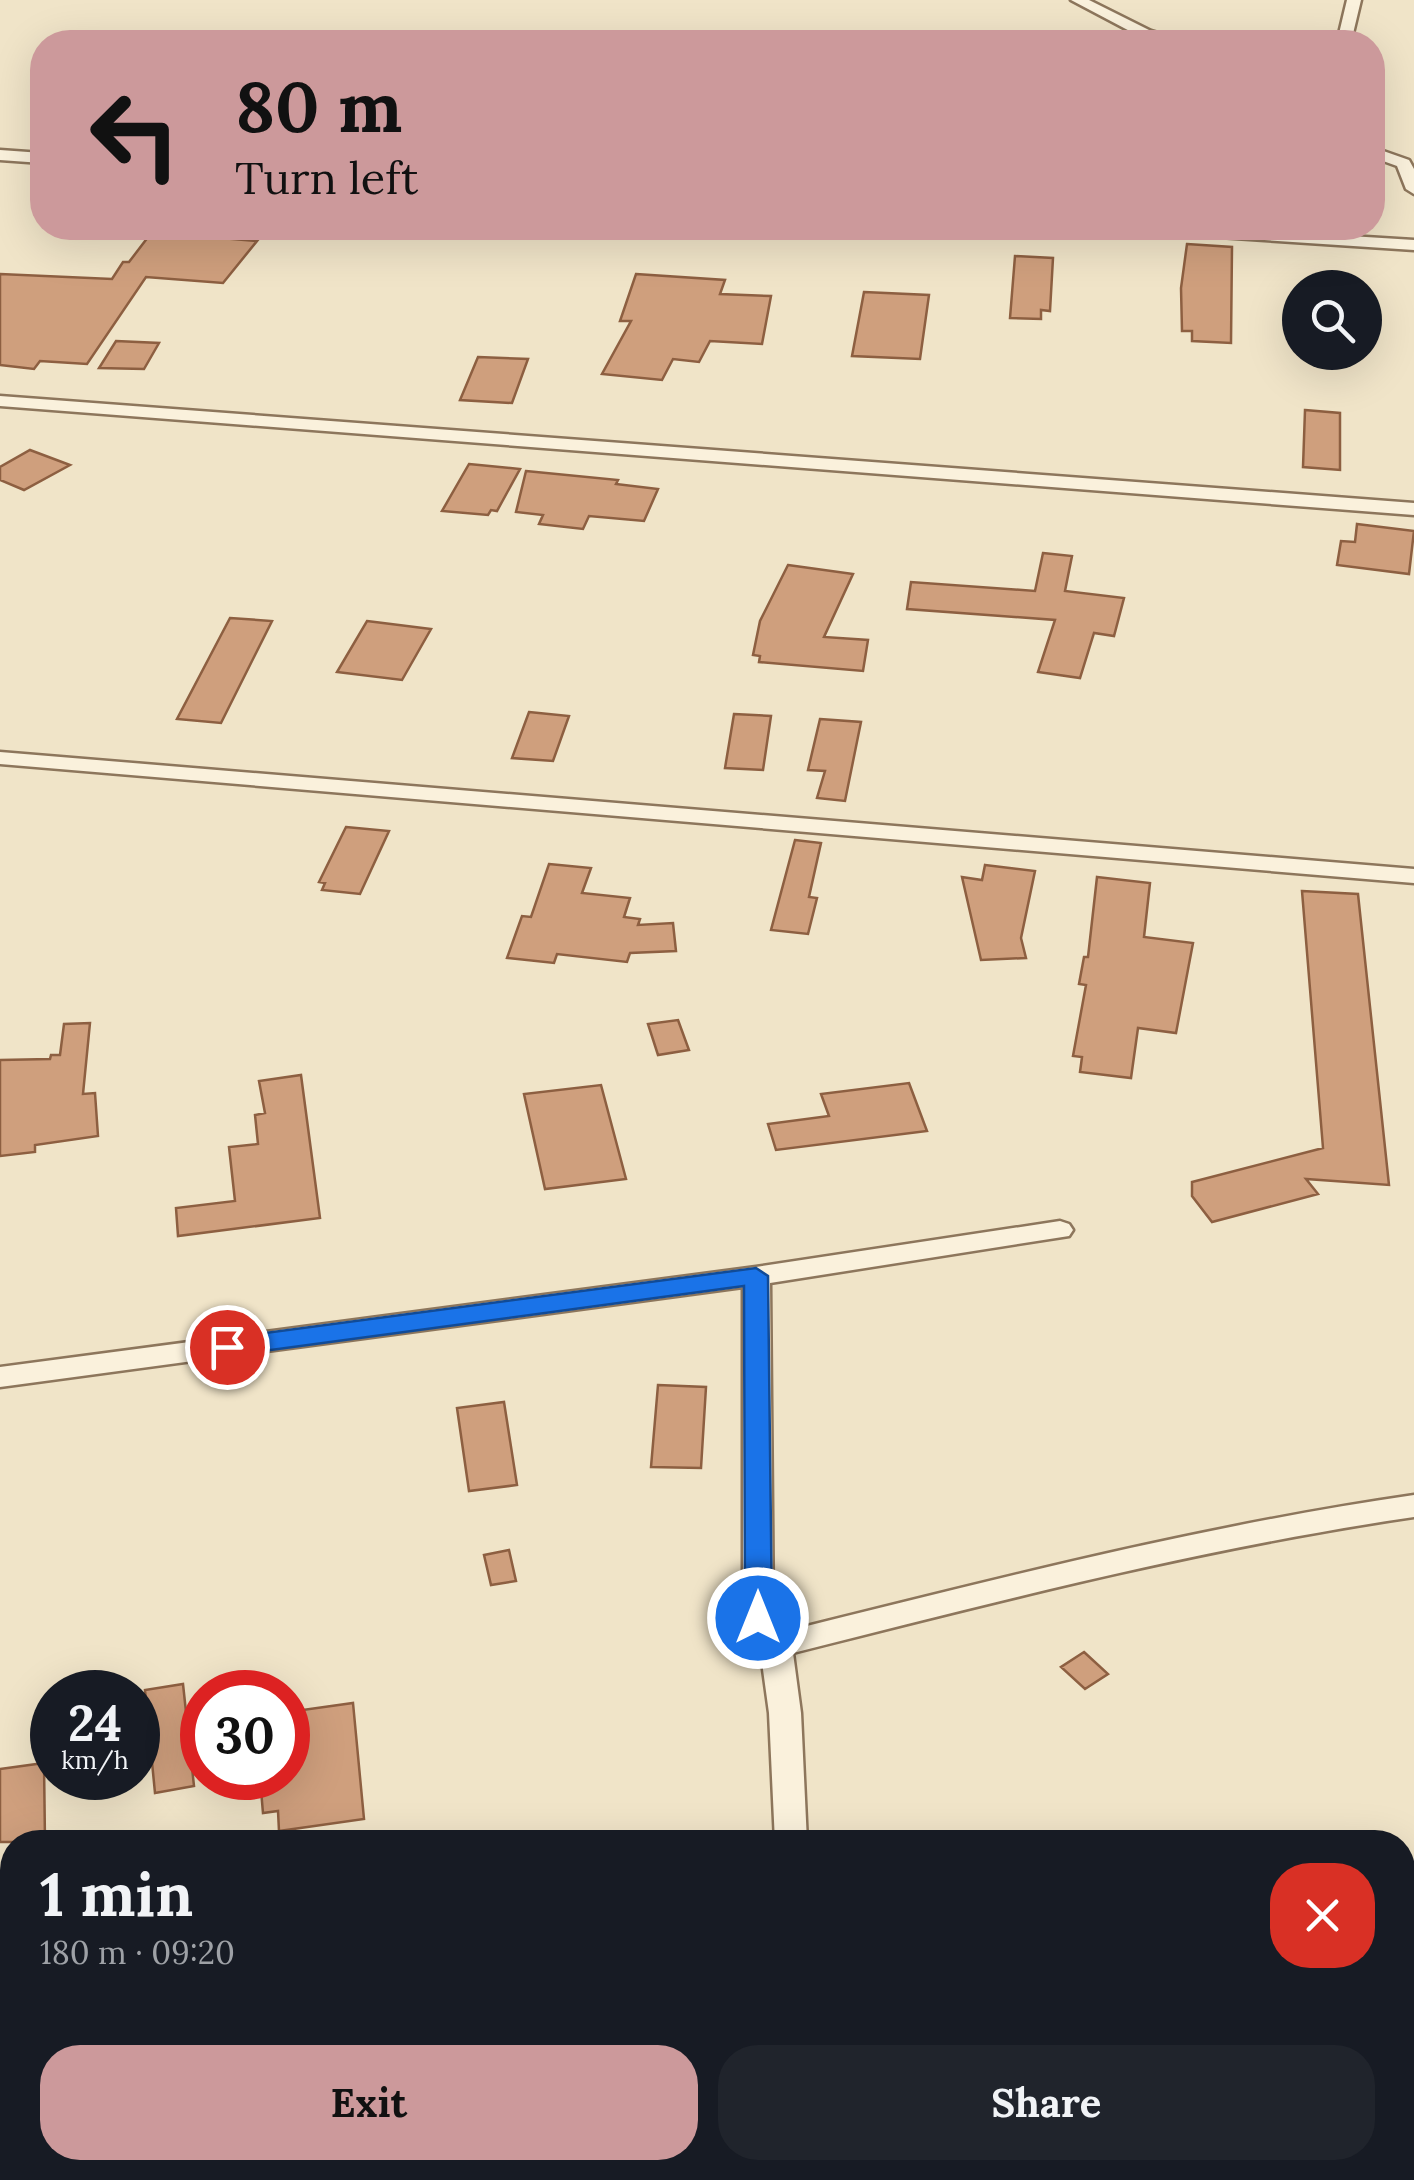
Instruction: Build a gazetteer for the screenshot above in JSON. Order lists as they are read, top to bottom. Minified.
{"page":{"turn":["80 m","Turn left"],"speed":"24 km/h","limit":"30","heading":["1 min","180 m · 09:20"],"buttons":["Exit","Share"]}}
